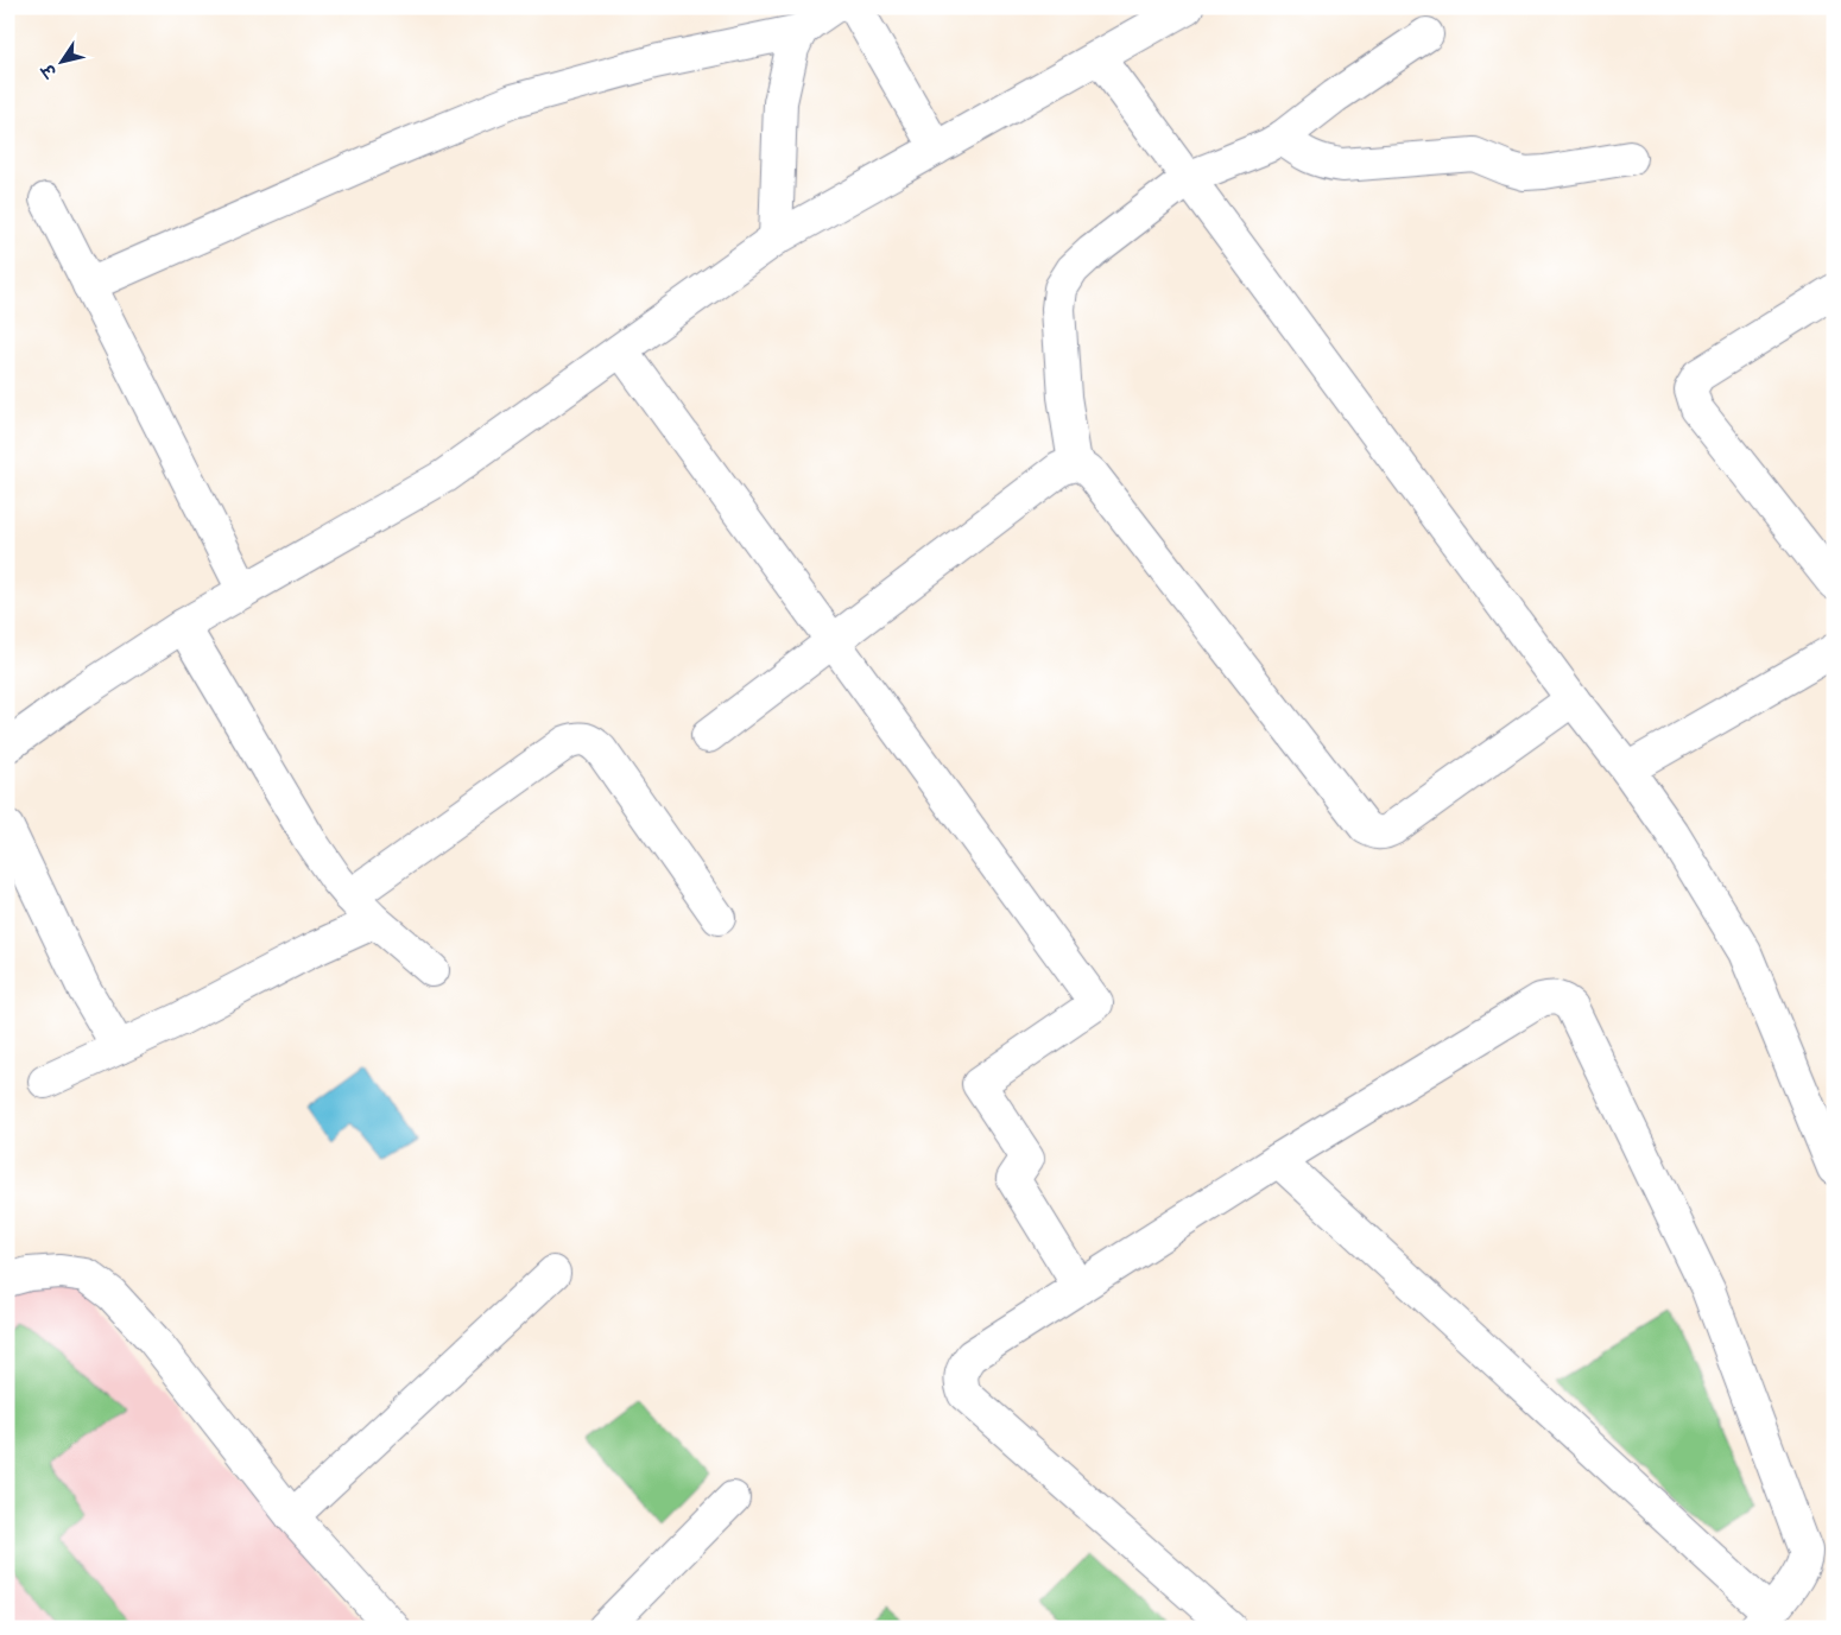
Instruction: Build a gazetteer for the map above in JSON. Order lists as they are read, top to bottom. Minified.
{"north":"bottom left"}
